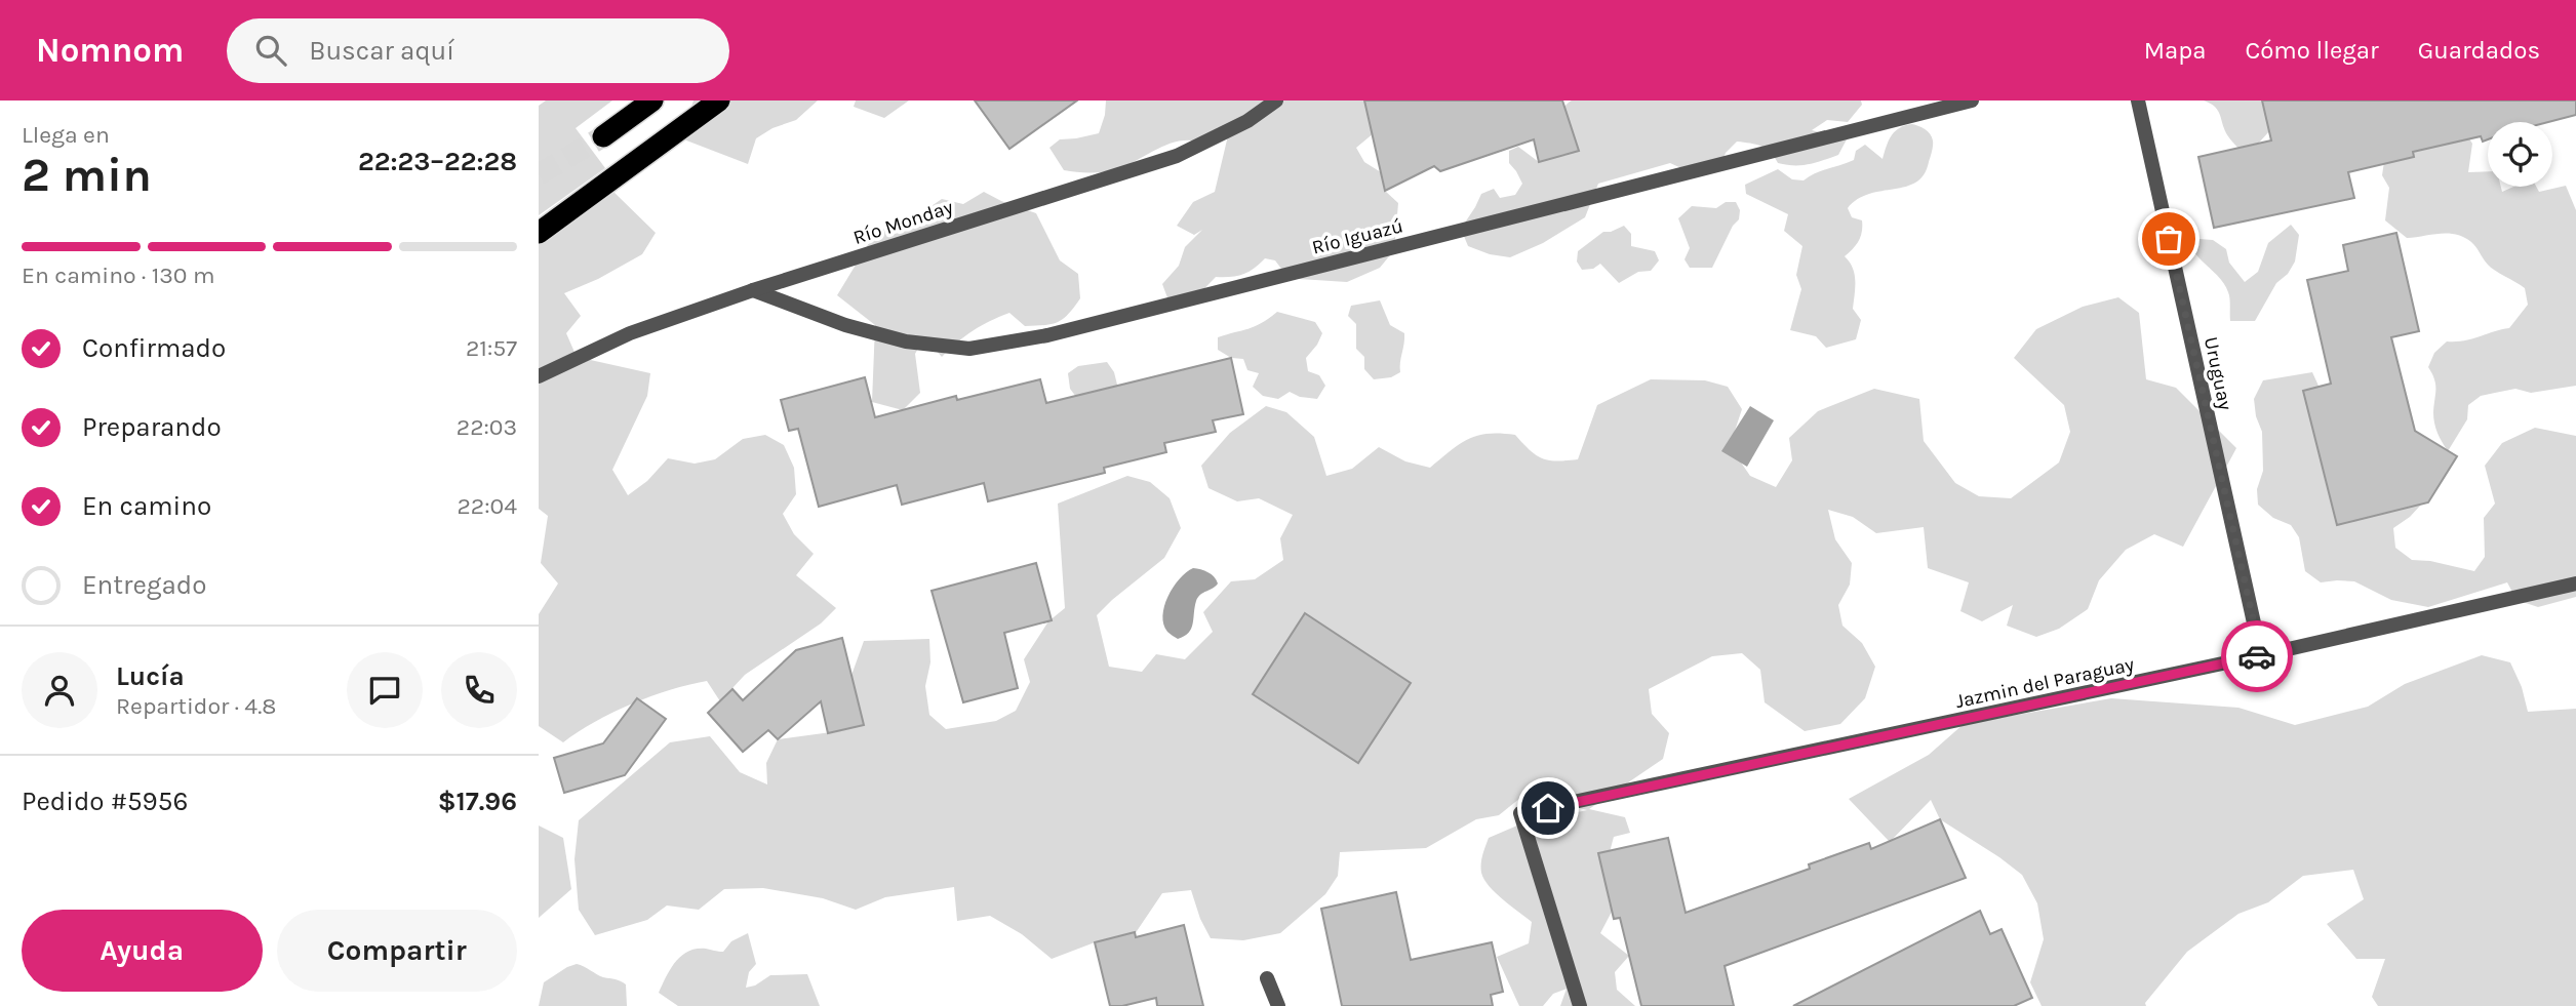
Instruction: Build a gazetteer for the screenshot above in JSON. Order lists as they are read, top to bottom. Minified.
{"streets":{"street":["Río Monday","Río Iguazú","Uruguay","Jazmin del Paraguay"]},"crossings":[["Río Monday","Río Iguazú"],["Uruguay","Jazmin del Paraguay"]],"page":{"header":"Nomnom","search":"Buscar aquí","nav":["Mapa","Cómo llegar","Guardados"],"heading":["2 min","Llega en","22:23–22:28"],"panel":["Lucía","Repartidor · 4.8","Pedido #5956","$17.96"],"bar":"En camino · 130 m","list":[["Confirmado","21:57"],["Preparando","22:03"],["En camino","22:04"],"Entregado"],"buttons":["Ayuda","Compartir"]}}
